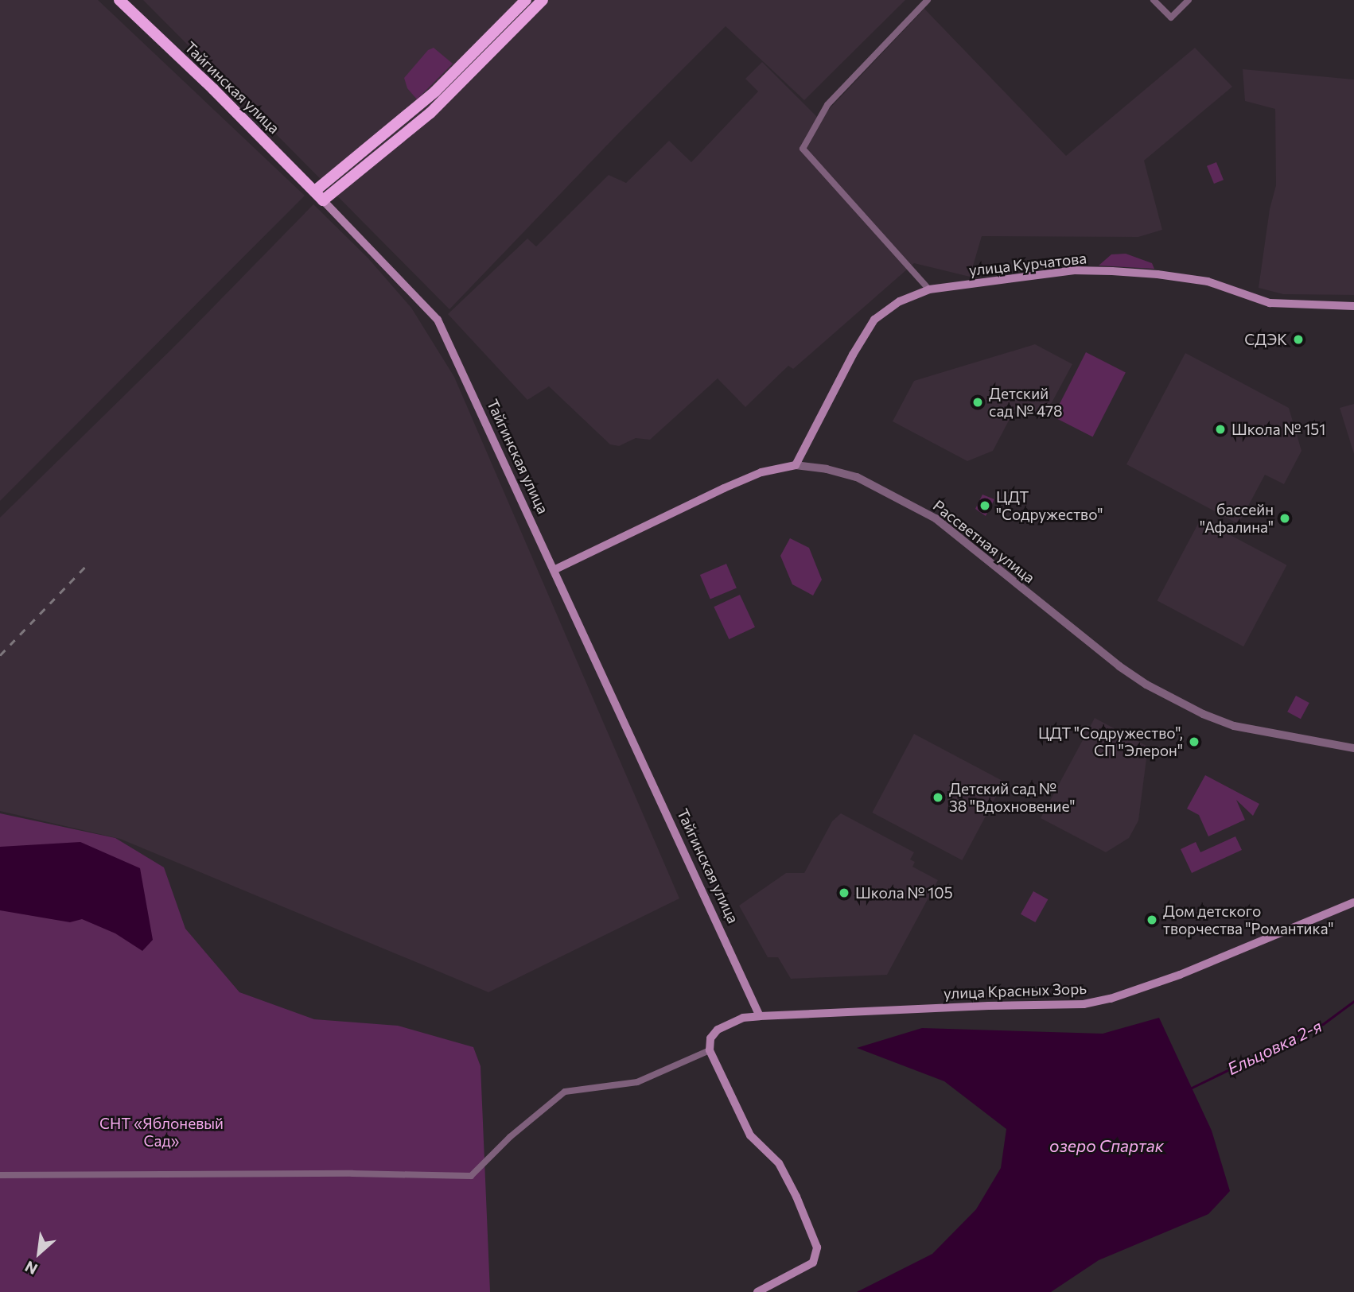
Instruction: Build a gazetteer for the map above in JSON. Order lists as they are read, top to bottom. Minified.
{"streets":{"highway":["Тайгинская улица"],"main road":["улица Курчатова","Рассветная улица","улица Красных Зорь"]},"crossings":[["Тайгинская улица","Рассветная улица"],["Тайгинская улица","улица Красных Зорь"],["улица Курчатова","Рассветная улица"]],"water":["Ельцовка 2-я","озеро Спартак"],"parks":["СНТ «Яблоневый Сад»"],"places":["СДЭК","Детский сад № 478","Школа № 151","ЦДТ \"Содружество\"","бассейн \"Афалина\"","ЦДТ \"Содружество\", СП \"Элерон\"","Детский сад № 38 \"Вдохновение\"","Школа № 105","Дом детского творчества \"Романтика\""],"north":"bottom left"}
